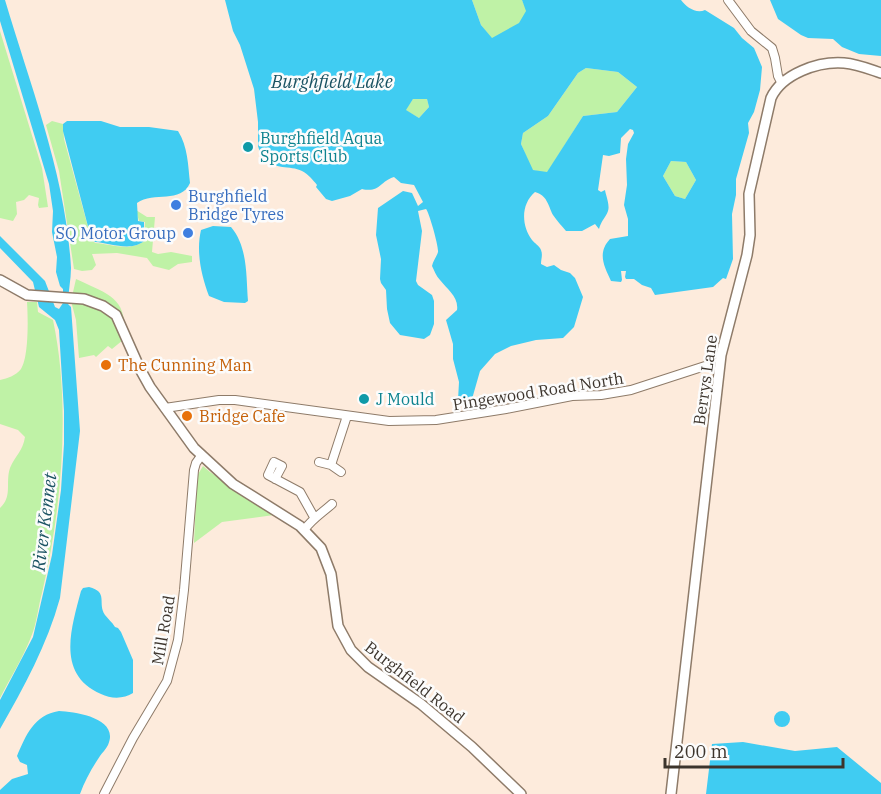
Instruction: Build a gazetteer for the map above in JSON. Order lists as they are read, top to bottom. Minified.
{"streets":{"street":["Berrys Lane","Pingewood Road North","Mill Road","Burghfield Road"]},"crossings":[["Pingewood Road North","Burghfield Road"],["Mill Road","Burghfield Road"]],"water":["Burghfield Lake","River Kennet"],"places":["Burghfield Aqua Sports Club","Burghfield Bridge Tyres","SQ Motor Group","The Cunning Man","J Mould","Bridge Cafe"],"scale_bar":"200 m"}
